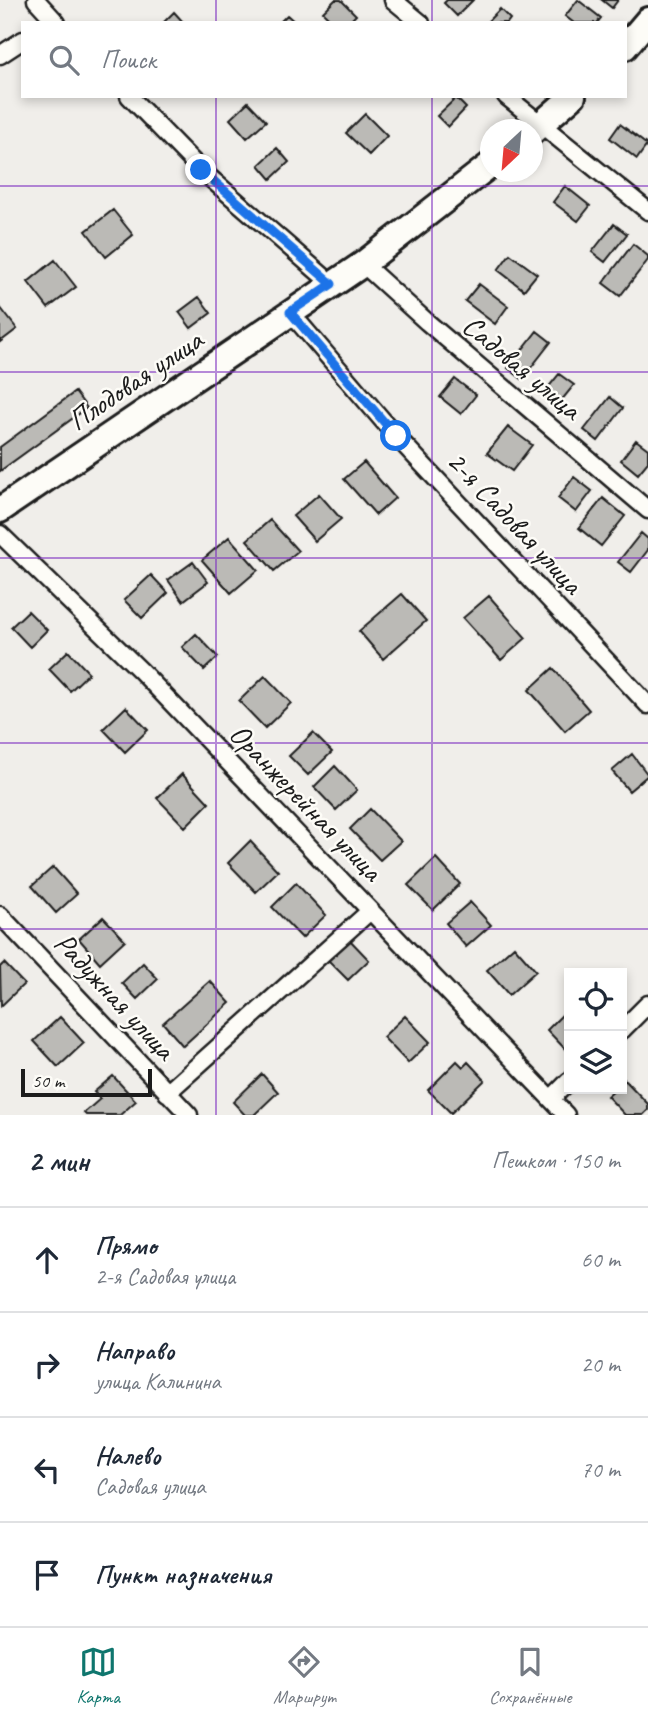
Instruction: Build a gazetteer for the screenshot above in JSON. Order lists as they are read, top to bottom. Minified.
{"streets":{"main road":["Плодовая улица"],"street":["Садовая улица","2-я Садовая улица","Оранжерейная улица","Радужная улица"]},"crossings":[["Садовая улица","Плодовая улица"],["Плодовая улица","2-я Садовая улица"]],"scale_bar":"50 m","north":"bottom left","page":{"search":"Поиск","scale":"50 m","heading":["2 мин","Пешком · 150 m"],"list":[["Прямо","2-я Садовая улица","60 m"],["Направо","улица Калинина","20 m"],["Налево","Садовая улица","70 m"],"Пункт назначения"],"nav":["Карта","Маршрут","Сохранённые"]}}
